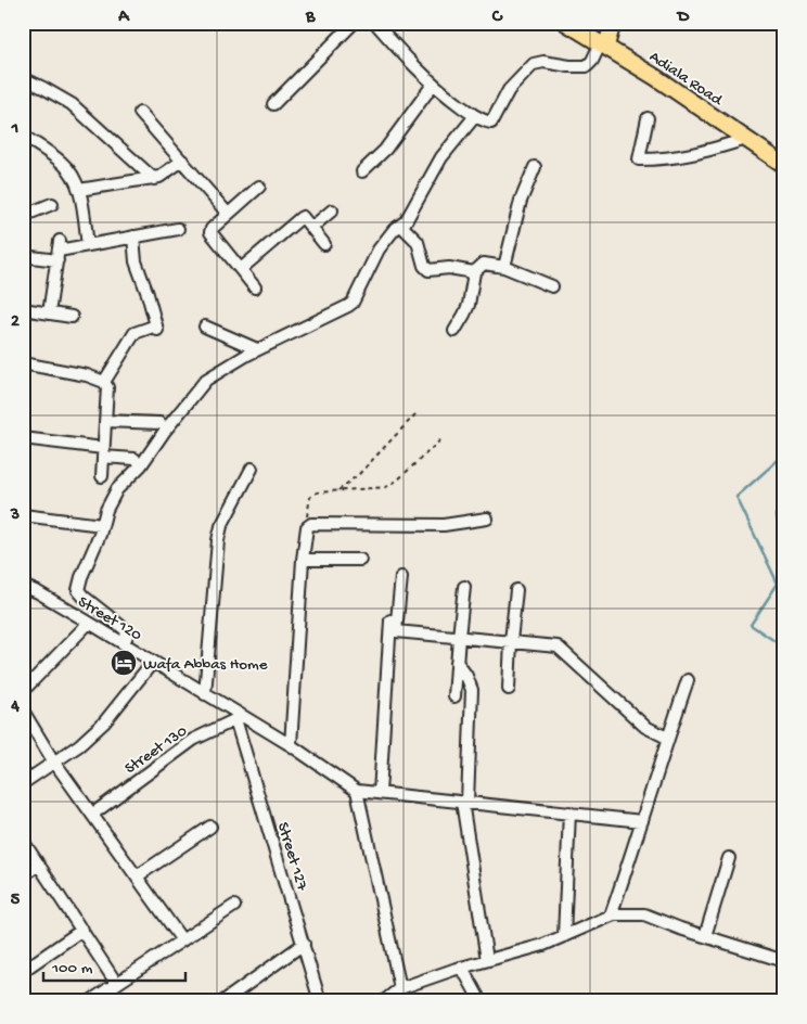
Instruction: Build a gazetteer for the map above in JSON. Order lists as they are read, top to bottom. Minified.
{"streets":{"main road":["Adiala Road"],"street":["Street 120","Street 130","Street 127"]},"crossings":[["Street 120","Street 130"],["Street 120","Street 127"],["Street 130","Street 127"]],"places":{"hotel":["Wafa Abbas Home"]},"scale_bar":"100 m","grid":{"columns":["A","B","C","D"],"rows":["1","2","3","4","5"]}}
